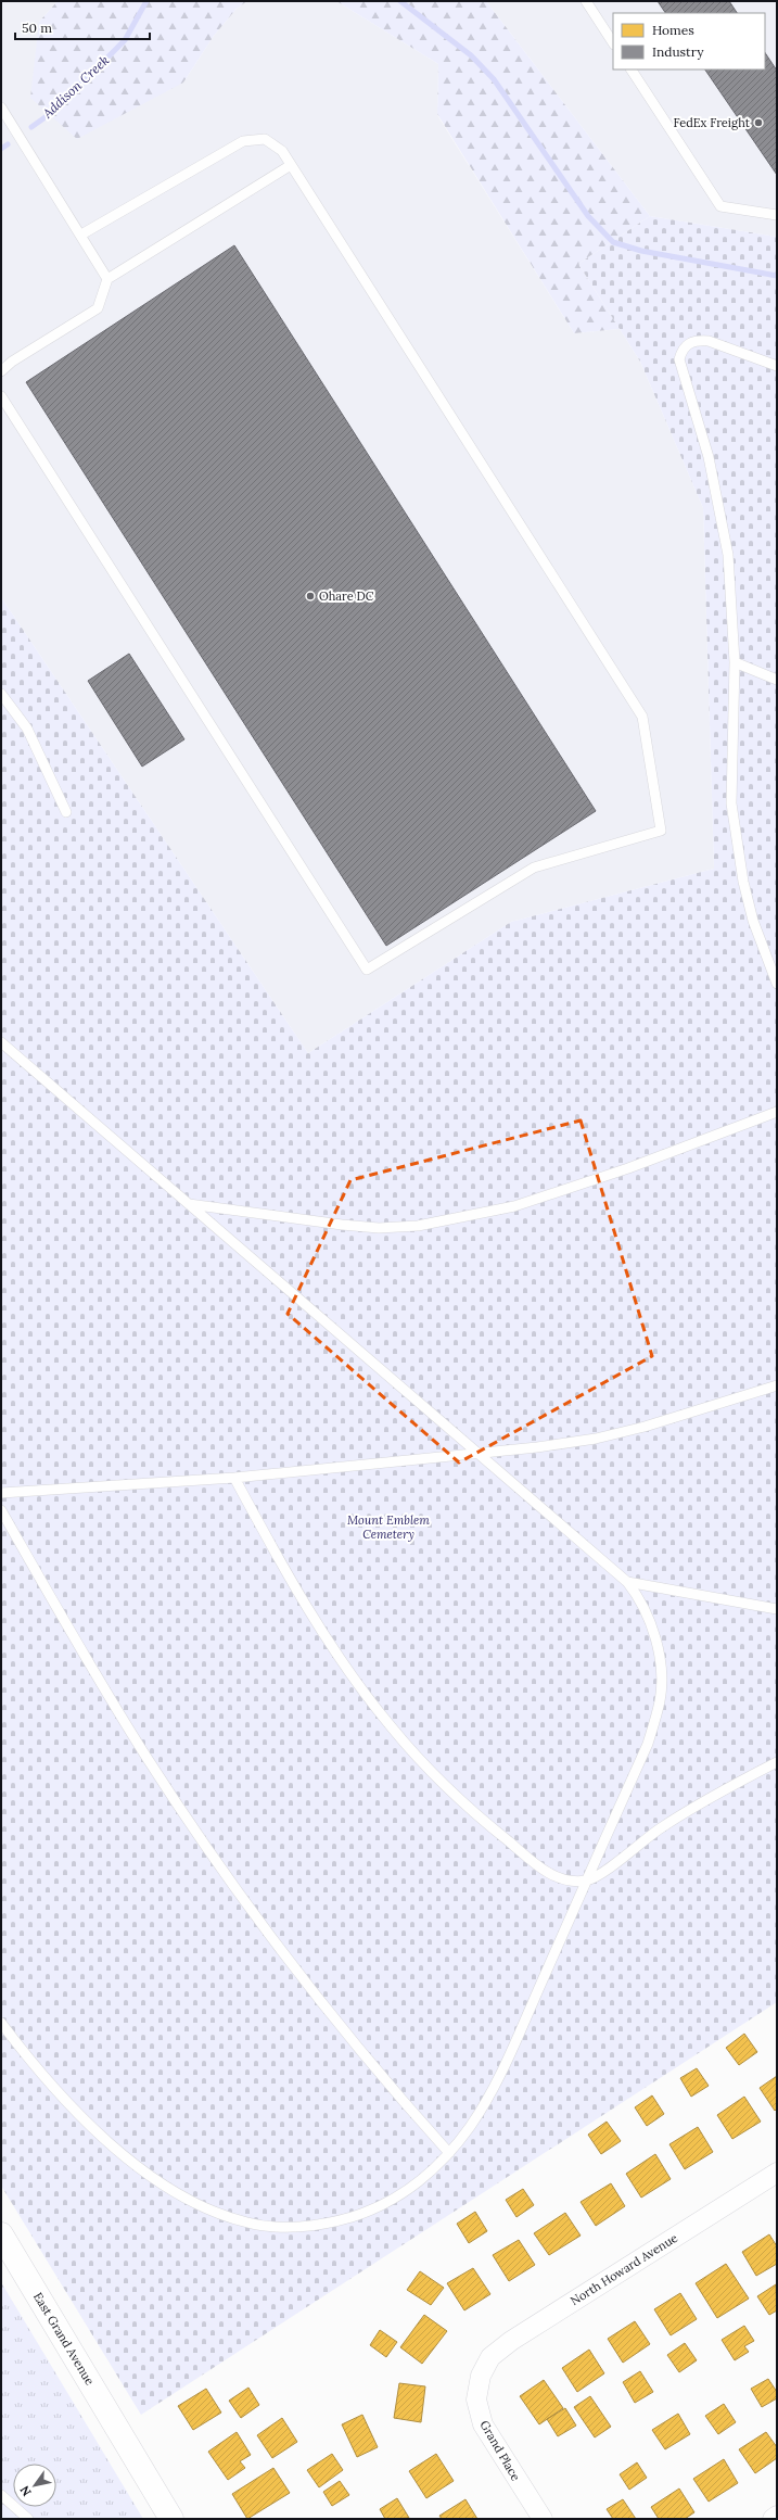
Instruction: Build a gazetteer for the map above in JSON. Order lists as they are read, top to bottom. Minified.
{"streets":{"main road":["East Grand Avenue"],"street":["North Howard Avenue","Grand Place"]},"crossings":[["North Howard Avenue","Grand Place"]],"water":["Addison Creek"],"parks":["Mount Emblem Cemetery"],"places":["FedEx Freight","Ohare DC"],"legend":["Homes","Industry"],"scale_bar":"50 m","north":"bottom left"}
